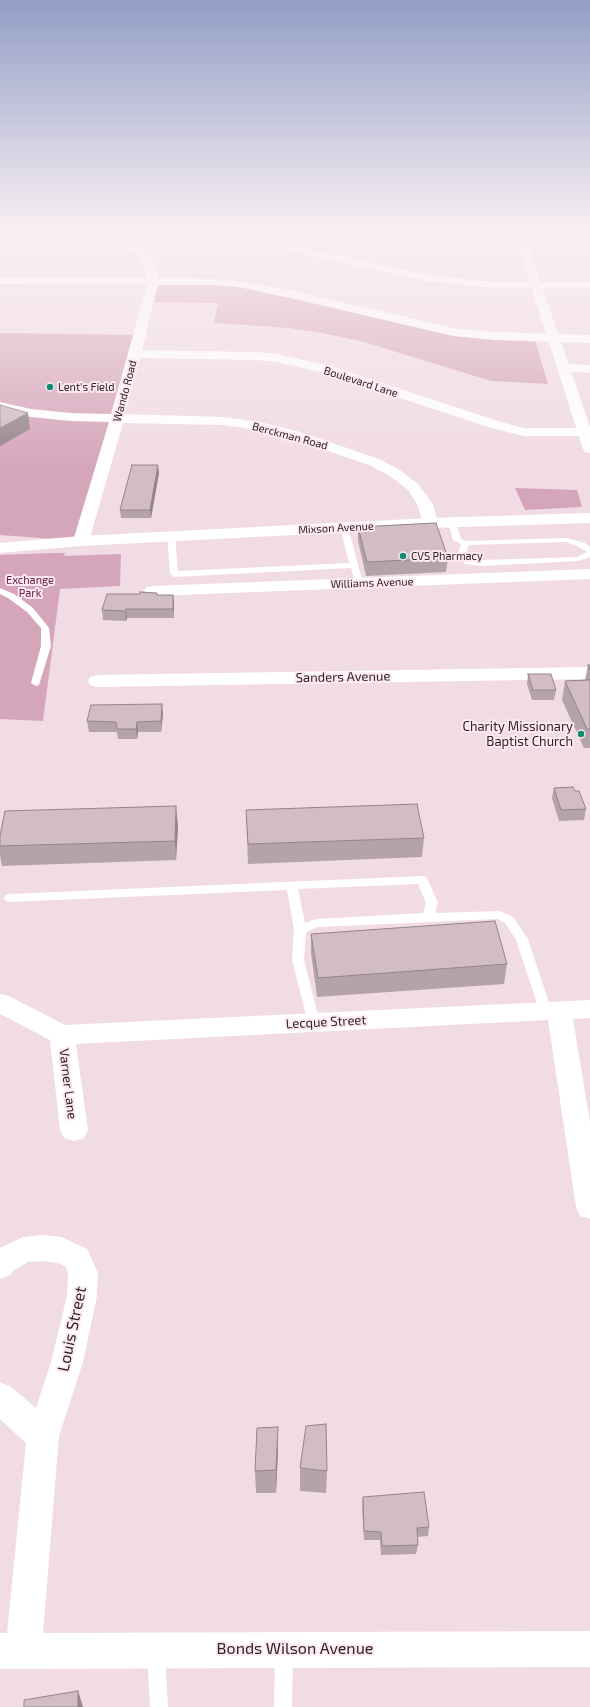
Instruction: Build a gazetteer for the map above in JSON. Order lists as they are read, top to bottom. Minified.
{"streets":{"street":["Boulevard Lane","Wando Road","Berckman Road","Mixson Avenue","Williams Avenue","Sanders Avenue","Lecque Street","Varner Lane","Louis Street","Bonds Wilson Avenue"]},"crossings":[["Boulevard Lane","Wando Road"],["Wando Road","Berckman Road"],["Wando Road","Mixson Avenue"],["Berckman Road","Mixson Avenue"],["Lecque Street","Varner Lane"],["Louis Street","Bonds Wilson Avenue"]],"parks":["Exchange Park"],"places":["Lent's Field","CVS Pharmacy","Charity Missionary Baptist Church"]}
